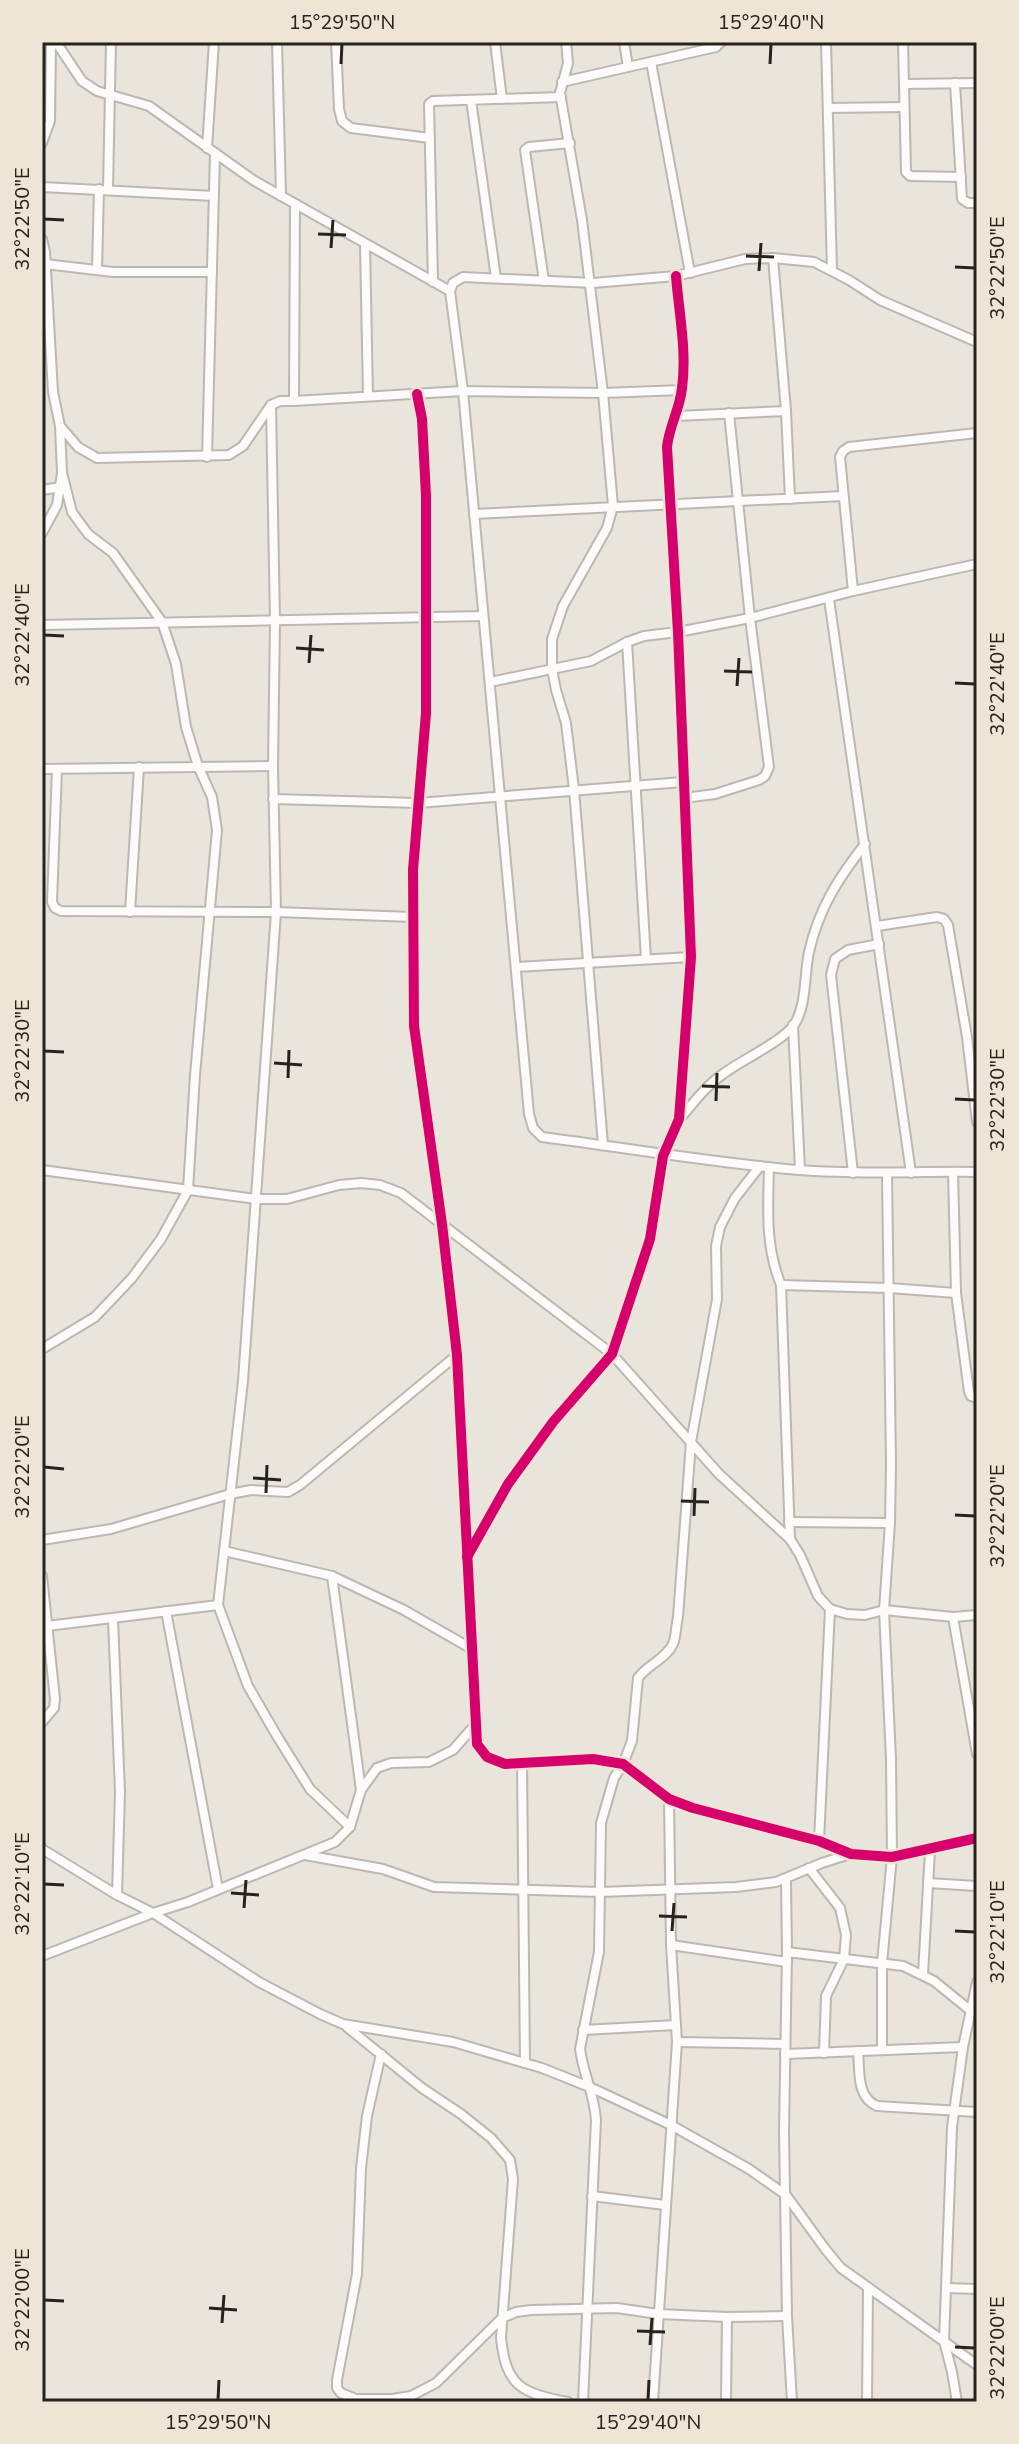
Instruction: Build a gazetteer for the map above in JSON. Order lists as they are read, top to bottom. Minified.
{"coordinates":["15°29'50\"N","15°29'40\"N","32°22'50\"E","32°22'40\"E","32°22'30\"E","32°22'20\"E","32°22'10\"E","32°22'00\"E"]}
